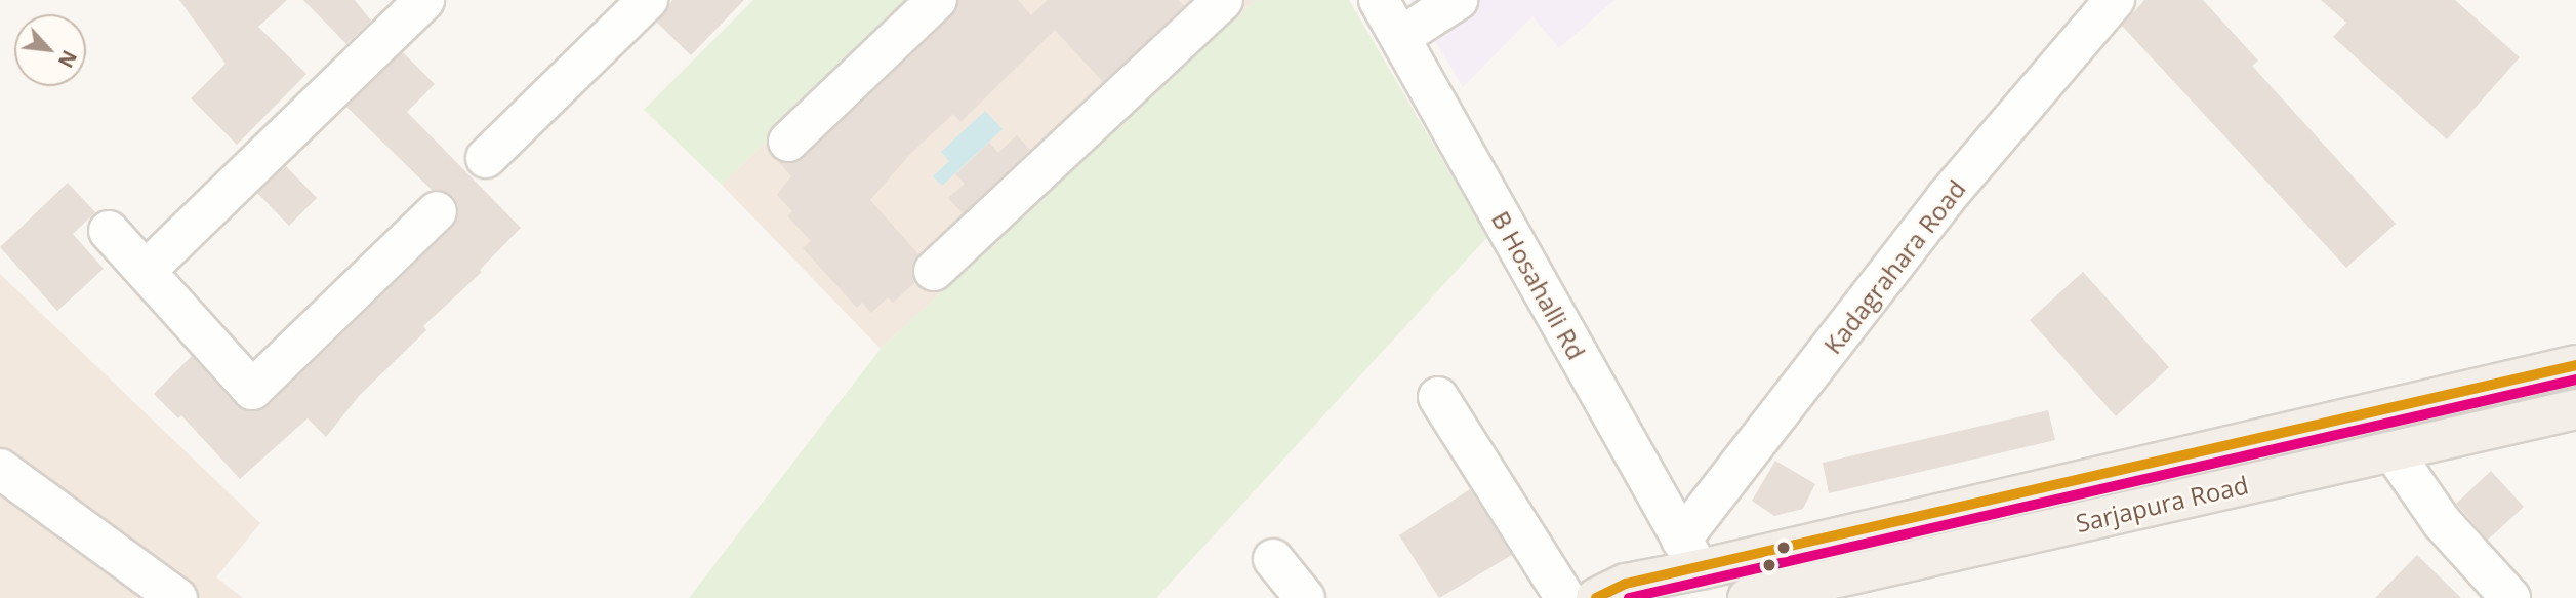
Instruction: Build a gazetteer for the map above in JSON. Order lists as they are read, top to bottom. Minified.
{"streets":{"main road":["Sarjapura Road"],"street":["Kadagrahara Road","B Hosahalli Rd"]},"crossings":[["Kadagrahara Road","B Hosahalli Rd"],["Kadagrahara Road","Sarjapura Road"],["B Hosahalli Rd","Sarjapura Road"]],"north":"bottom right"}
